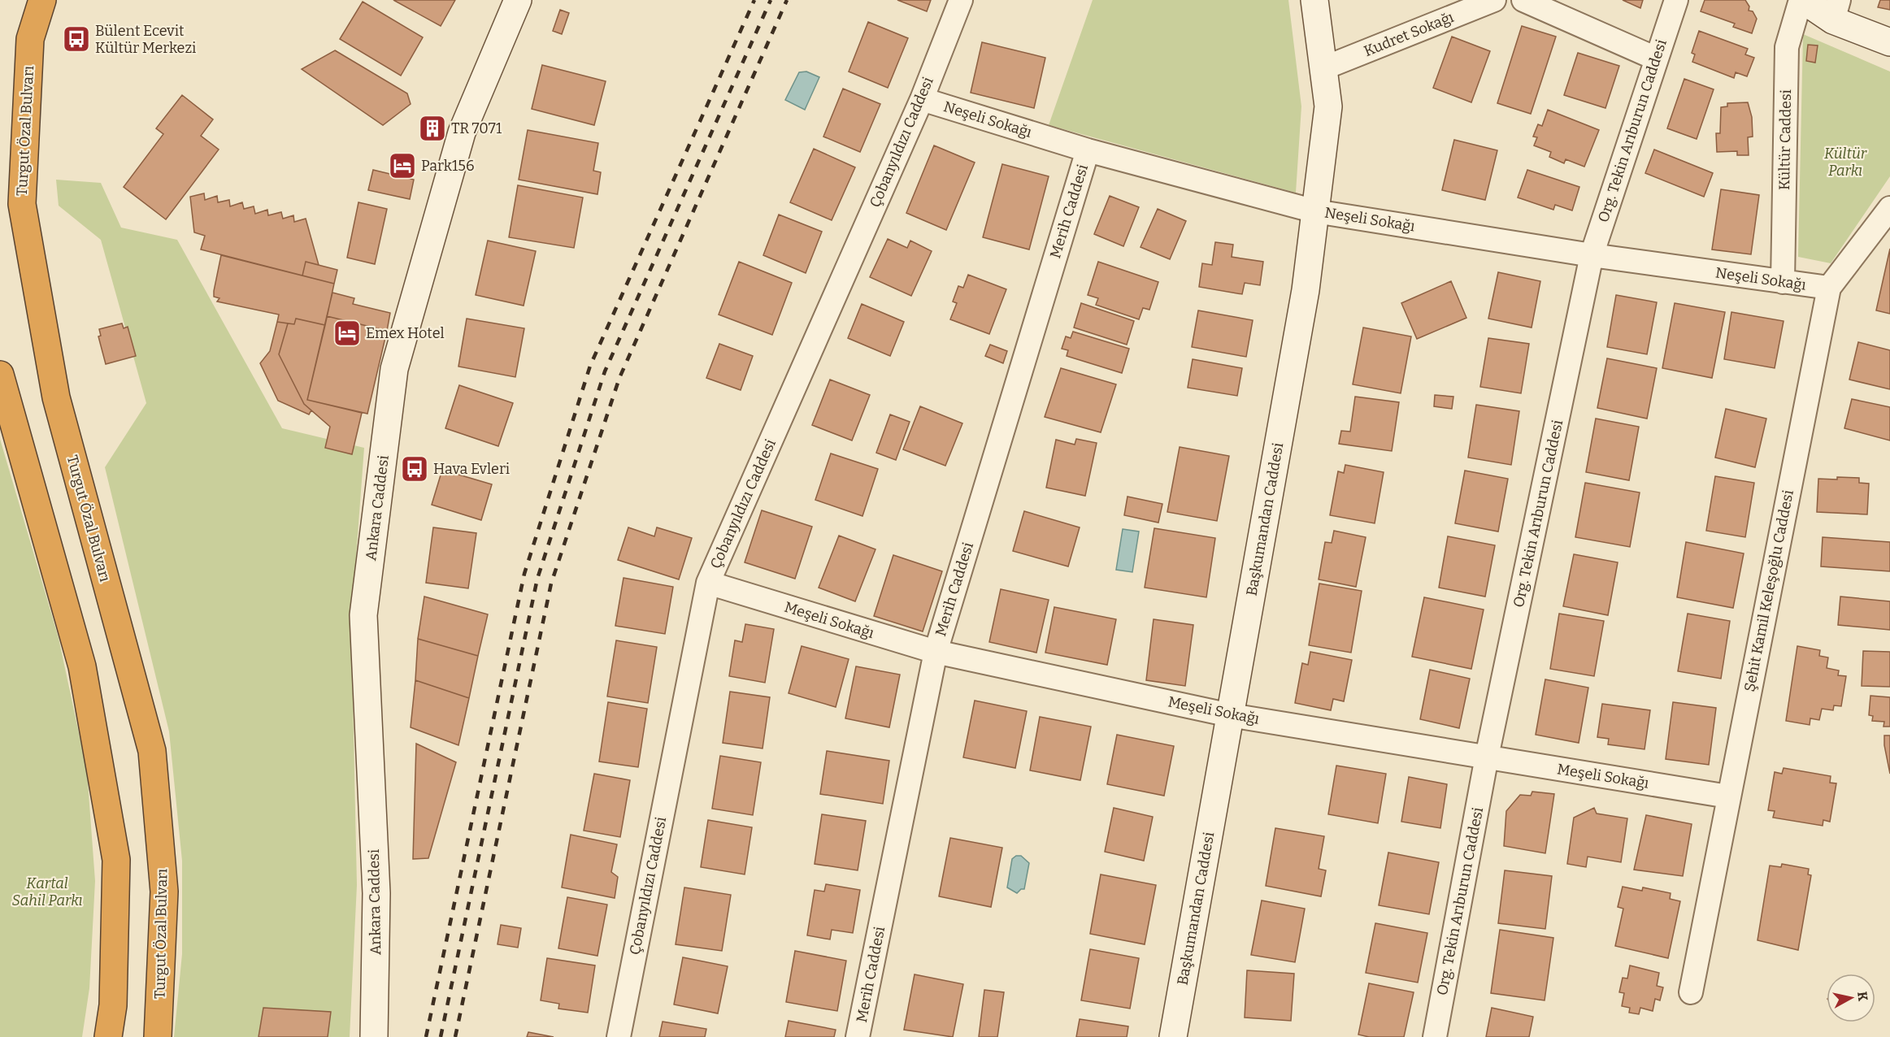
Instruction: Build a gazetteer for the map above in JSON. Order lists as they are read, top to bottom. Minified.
{"streets":{"highway":["Turgut Özal Bulvarı"],"street":["Kudret Sokağı","Neşeli Sokağı","Org. Tekin Arıburun Caddesi","Kültür Caddesi","Çobanyıldızı Caddesi","Merih Caddesi","Ankara Caddesi","Başkumandan Caddesi","Şehit Kamil Keleşoğlu Caddesi","Meşeli Sokağı"]},"crossings":[["Kudret Sokağı","Başkumandan Caddesi"],["Neşeli Sokağı","Org. Tekin Arıburun Caddesi"],["Neşeli Sokağı","Kültür Caddesi"],["Neşeli Sokağı","Çobanyıldızı Caddesi"],["Neşeli Sokağı","Merih Caddesi"],["Neşeli Sokağı","Başkumandan Caddesi"],["Neşeli Sokağı","Şehit Kamil Keleşoğlu Caddesi"],["Org. Tekin Arıburun Caddesi","Meşeli Sokağı"],["Çobanyıldızı Caddesi","Meşeli Sokağı"],["Merih Caddesi","Meşeli Sokağı"],["Başkumandan Caddesi","Meşeli Sokağı"],["Şehit Kamil Keleşoğlu Caddesi","Meşeli Sokağı"]],"parks":["Kültür Parkı","Kartal Sahil Parkı"],"places":{"bus stop":["Bülent Ecevit Kültür Merkezi","Hava Evleri"],"building":["TR 7071"],"hotel":["Park156","Emex Hotel"]},"north":"right"}
